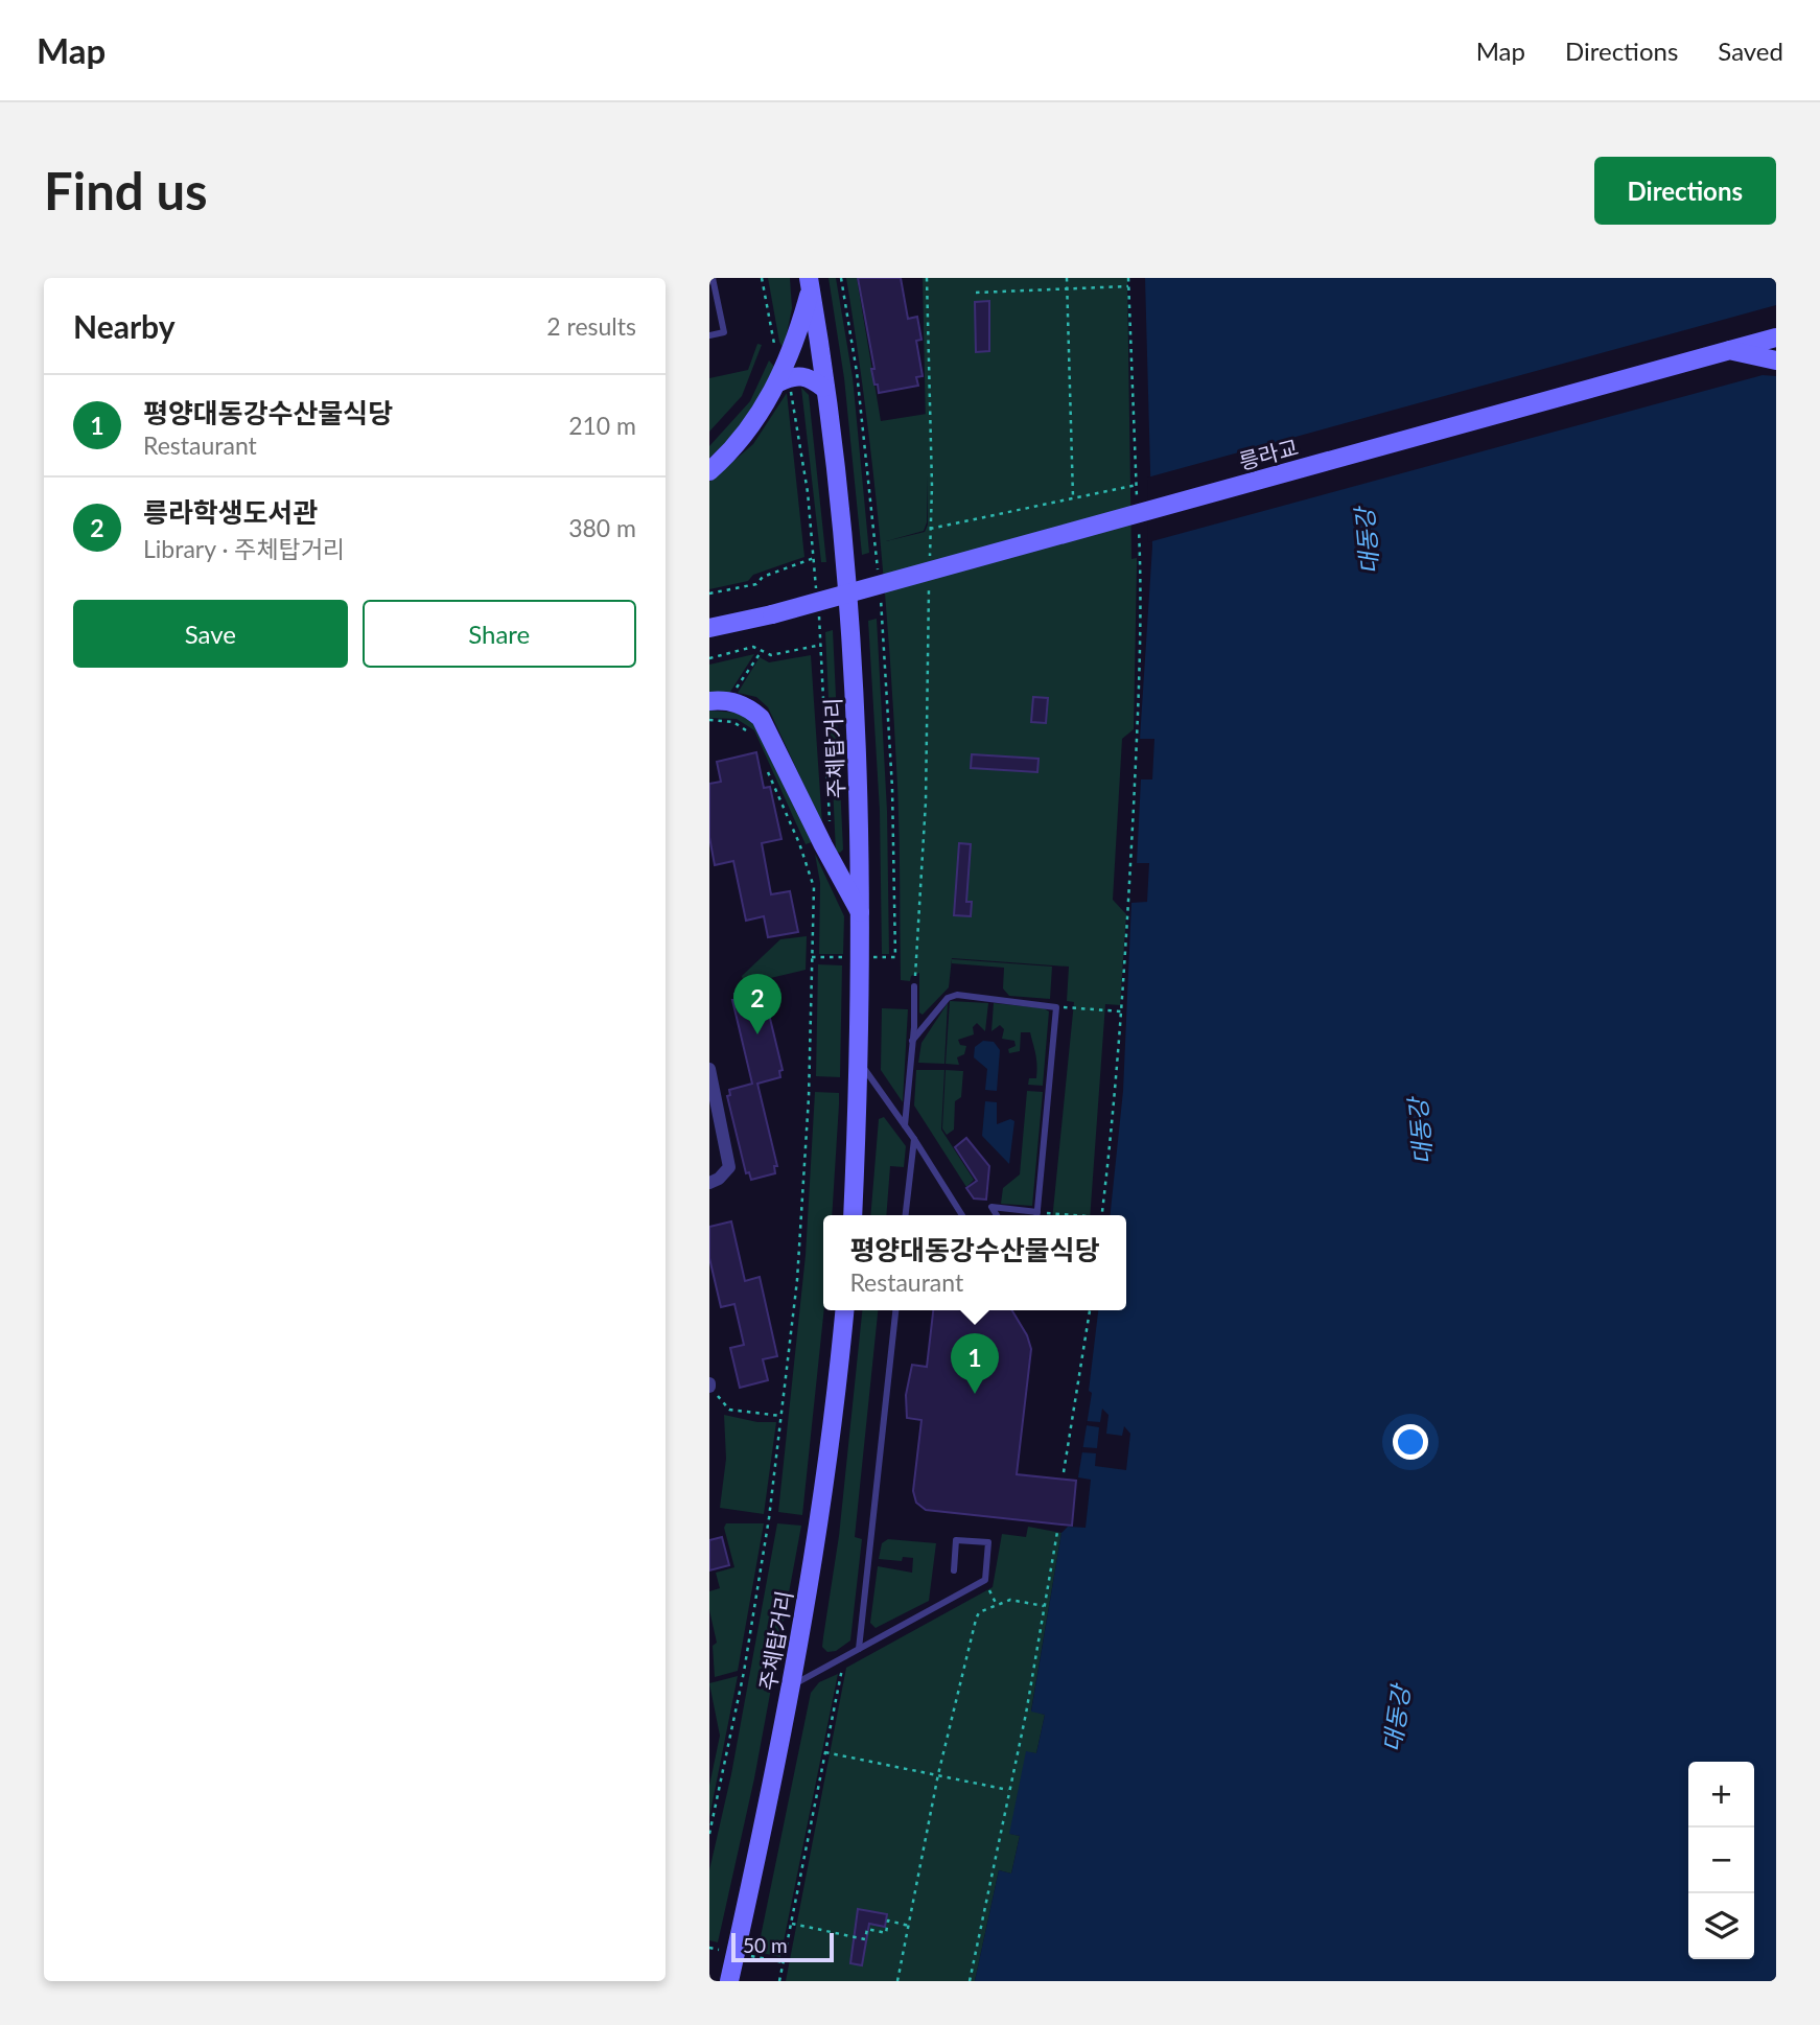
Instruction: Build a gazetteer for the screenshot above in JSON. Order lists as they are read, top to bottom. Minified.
{"streets":{"main road":["릉라교","주체탑거리"]},"water":["대동강"],"scale_bar":"50 m","page":{"header":"Map","nav":["Map","Directions","Saved"],"buttons":["Directions",["Save","Share"]],"title":"Find us","heading":["Nearby","2 results"],"list":[{"mark":"1","name":"평양대동강수산물식당","note":"Restaurant","value":"210 m"},{"mark":"2","name":"릉라학생도서관","note":"Library · 주체탑거리","value":"380 m"}],"pins":["2","1"],"popup":["평양대동강수산물식당","Restaurant"],"map_buttons":["+","−"],"scale":"50 m"}}
